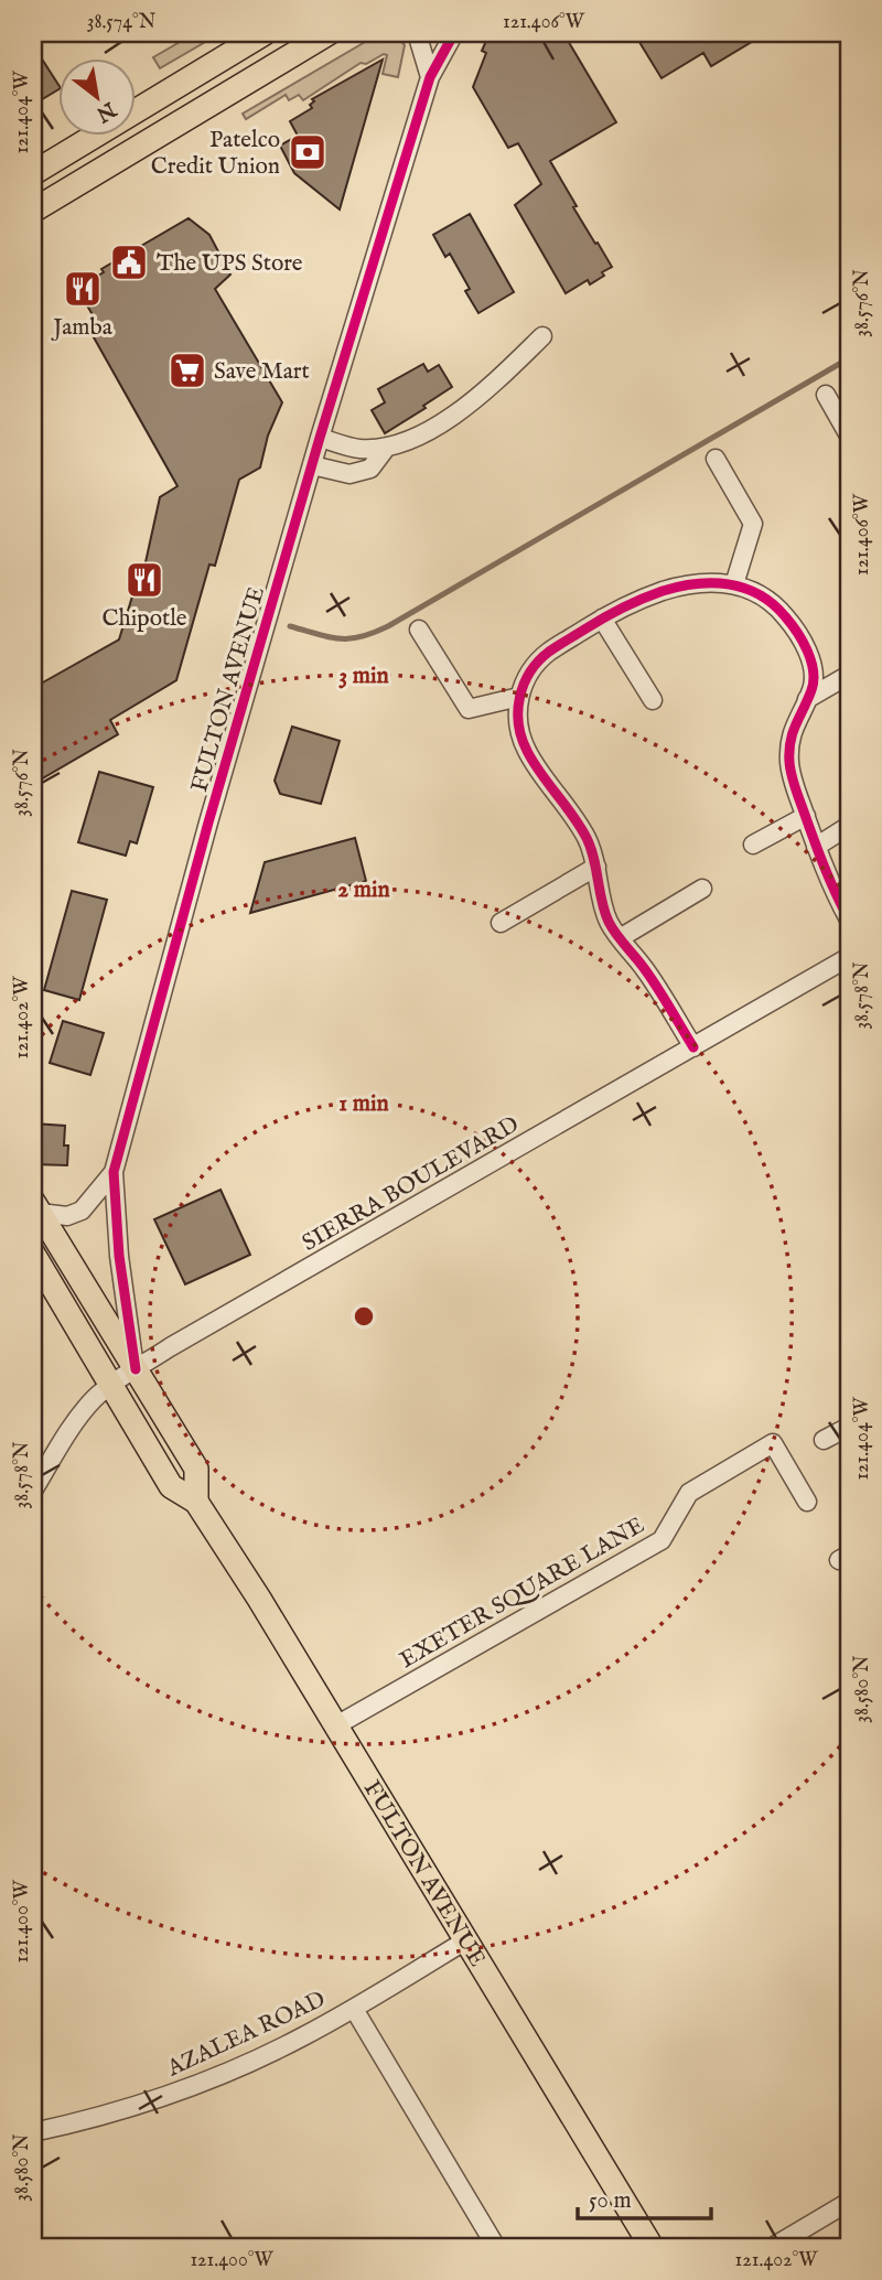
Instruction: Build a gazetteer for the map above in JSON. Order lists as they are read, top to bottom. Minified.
{"streets":{"main road":["FULTON AVENUE"],"street":["SIERRA BOULEVARD","EXETER SQUARE LANE","AZALEA ROAD"]},"crossings":[["FULTON AVENUE","SIERRA BOULEVARD"],["FULTON AVENUE","EXETER SQUARE LANE"],["FULTON AVENUE","AZALEA ROAD"]],"places":{"bank":["Patelco Credit Union"],"public building":["The UPS Store"],"restaurant":["Jamba","Chipotle"],"supermarket":["Save Mart"]},"scale_bar":"50 m","north":"bottom right","coordinates":["38.574°N","121.406°W","121.404°W","38.576°N","38.578°N","121.402°W","38.580°N","121.400°W"],"rings":["3 min","2 min","1 min"]}
